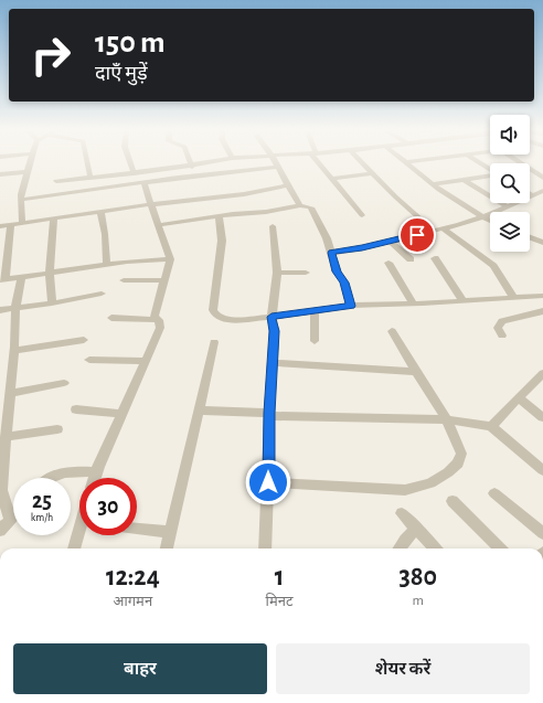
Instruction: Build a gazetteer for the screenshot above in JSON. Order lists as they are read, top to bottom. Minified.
{"page":{"turn":["150 m","दाएँ मुड़ें"],"speed":"25 km/h","limit":"30","eta":["12:24","आगमन","1","मिनट","380","m"],"buttons":["बाहर","शेयर करें"]}}
